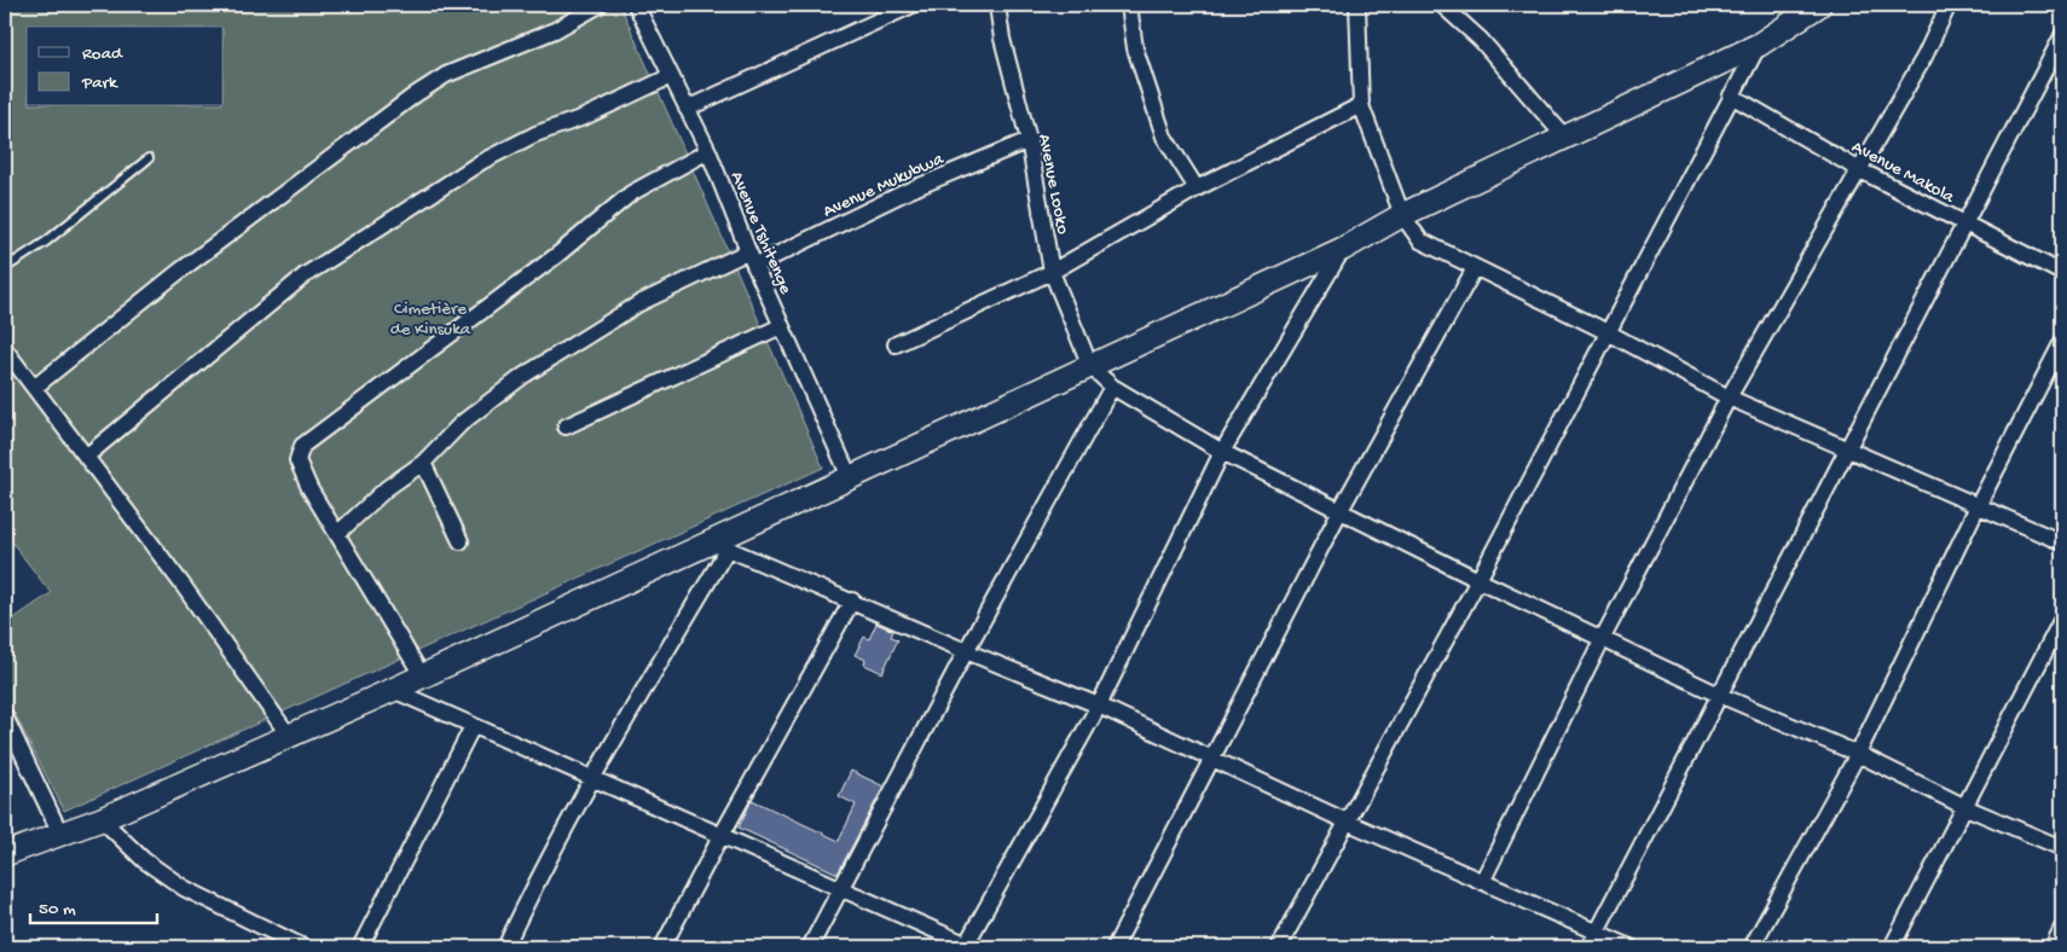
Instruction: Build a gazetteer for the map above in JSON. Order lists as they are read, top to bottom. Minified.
{"streets":{"street":["Avenue Makola","Avenue Mukubwa","Avenue Looko","Avenue Tshitenge"]},"crossings":[["Avenue Mukubwa","Avenue Looko"],["Avenue Mukubwa","Avenue Tshitenge"]],"parks":["Cimetière de Kinsuka"],"legend":["Road","Park"],"scale_bar":"50 m"}
